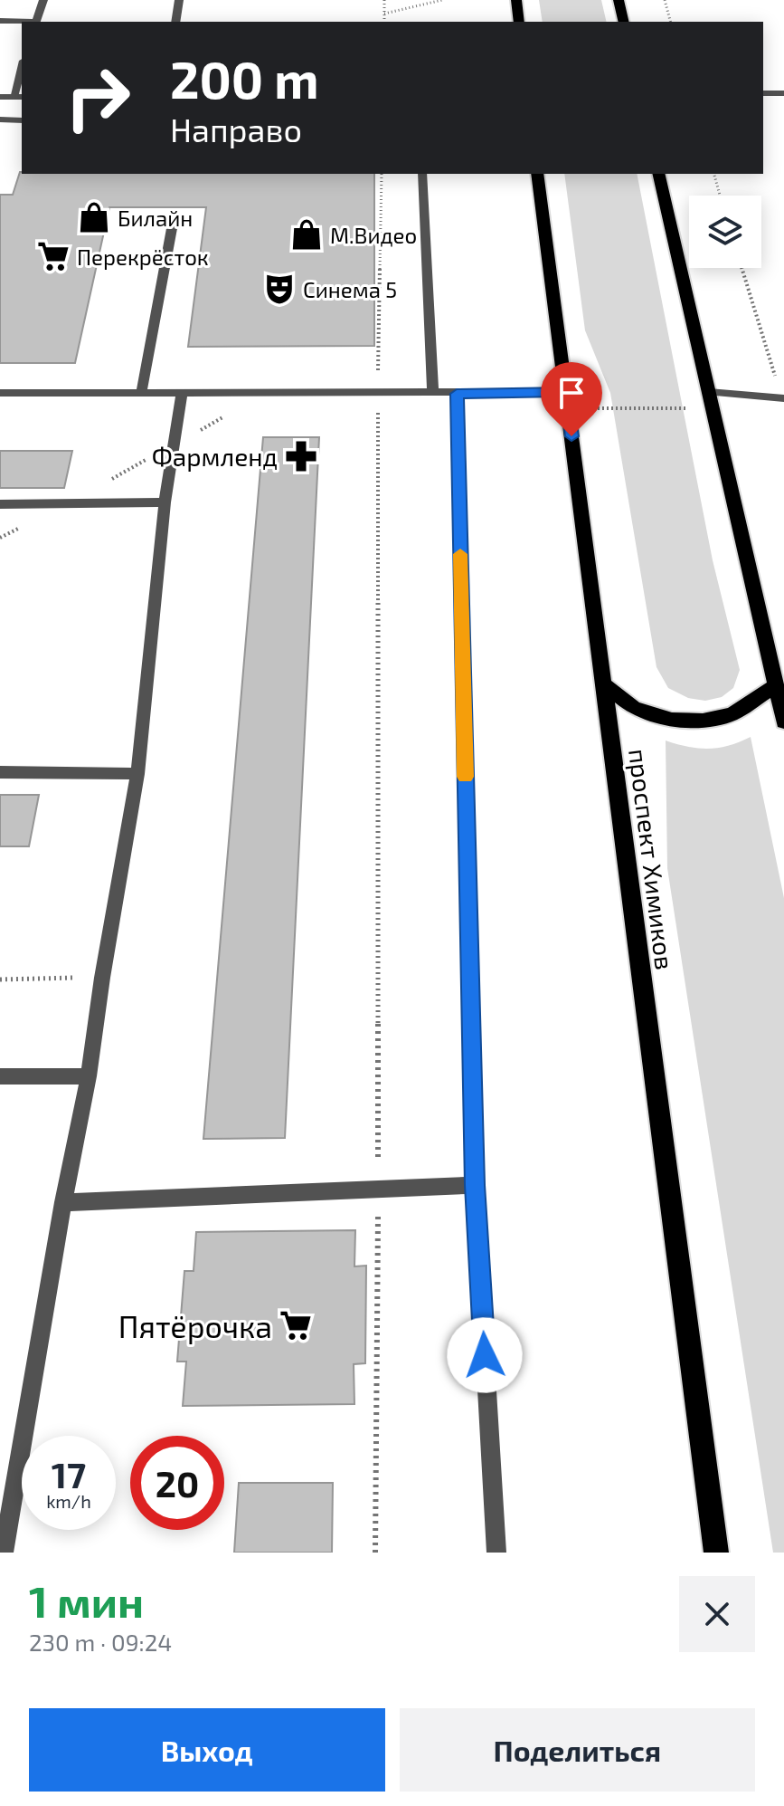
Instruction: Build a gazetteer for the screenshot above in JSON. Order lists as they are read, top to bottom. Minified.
{"streets":{"main road":["проспект Химиков"]},"places":{"shop":["Билайн","М.Видео"],"supermarket":["Перекрёсток","Пятёрочка"],"theatre":["Синема 5"],"pharmacy":["Фармленд"]},"page":{"turn":["200 m","Направо"],"speed":"17 km/h","limit":"20","heading":["1 мин","230 m · 09:24"],"buttons":["Выход","Поделиться"]}}
